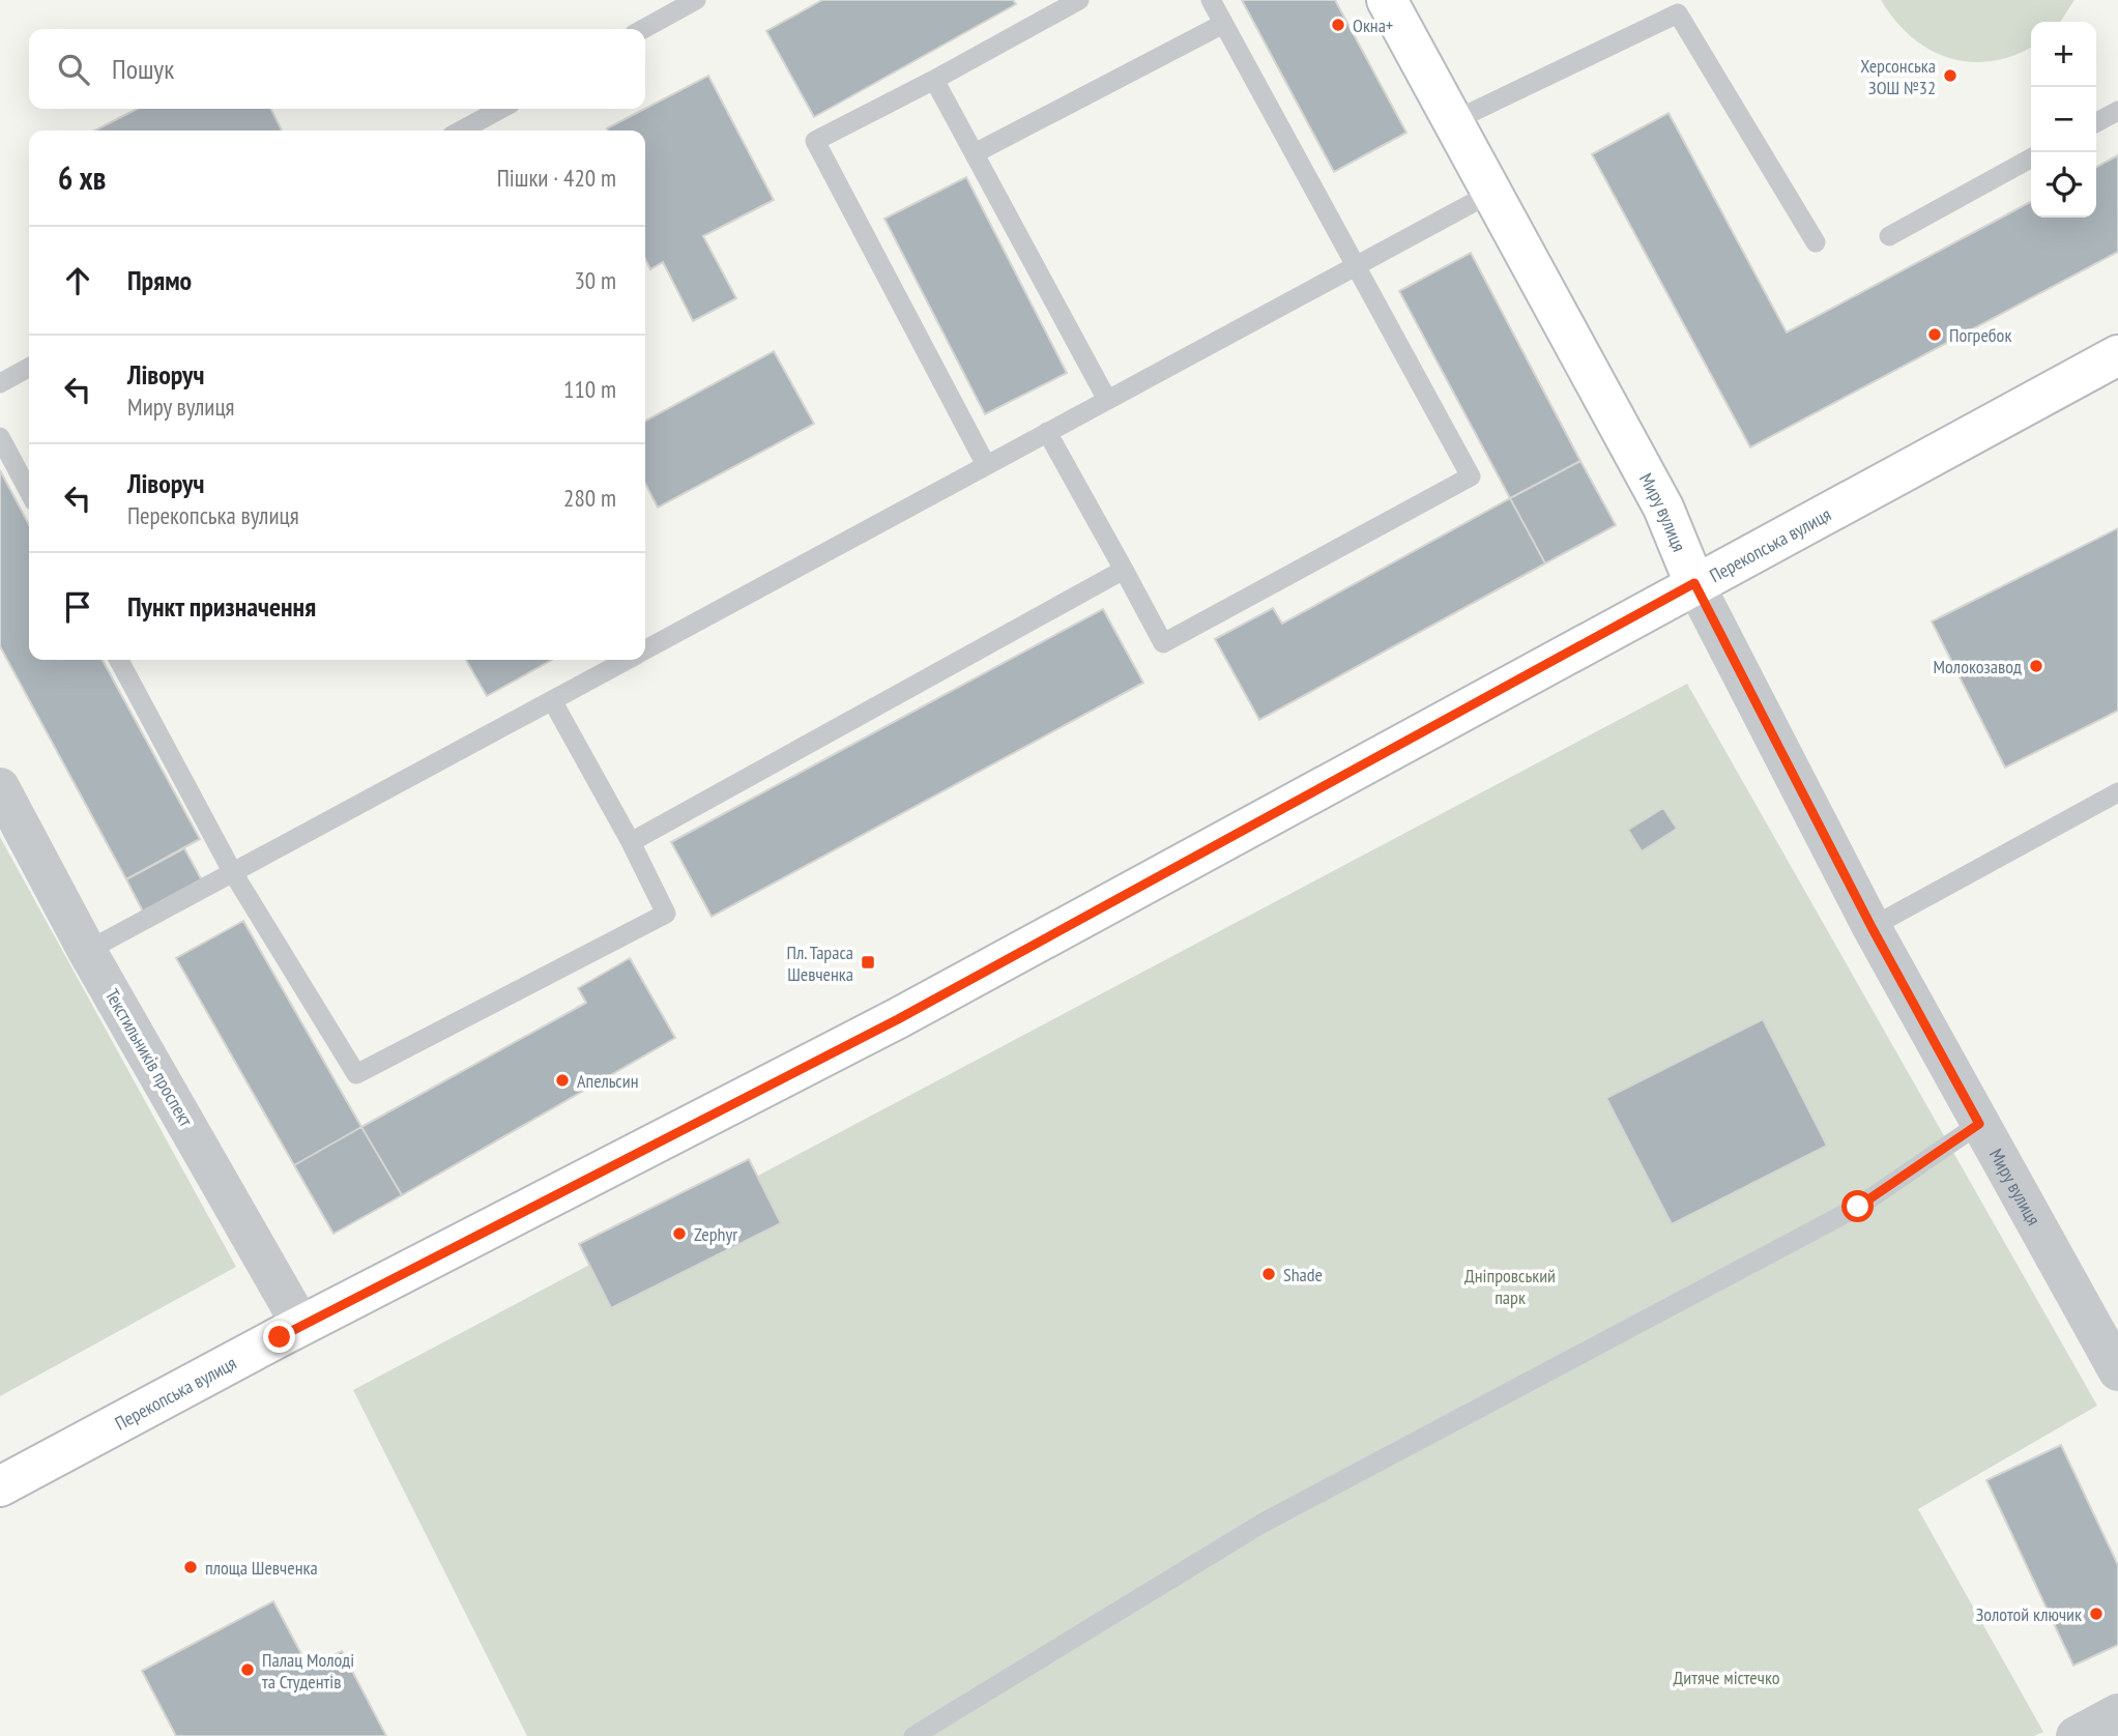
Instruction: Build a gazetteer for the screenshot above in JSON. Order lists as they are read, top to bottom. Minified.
{"streets":{"main road":["Миру вулиця","Перекопська вулиця"],"street":["Текстильників проспект"]},"crossings":[["Миру вулиця","Перекопська вулиця"],["Перекопська вулиця","Текстильників проспект"]],"parks":["Дніпровський парк","Дитяче містечко"],"places":{"other":["Окна+","Херсонська ЗОШ №32","Погребок","Молокозавод","Апельсин","Zephyr","Shade","площа Шевченка","Золотой ключик","Палац Молоді та Студентів"],"transit":["Пл. Тараса Шевченка"]},"page":{"map_buttons":["+","−"],"search":"Пошук","heading":["6 хв","Пішки · 420 m"],"list":[["Прямо","30 m"],["Ліворуч","Миру вулиця","110 m"],["Ліворуч","Перекопська вулиця","280 m"],"Пункт призначення"]}}
